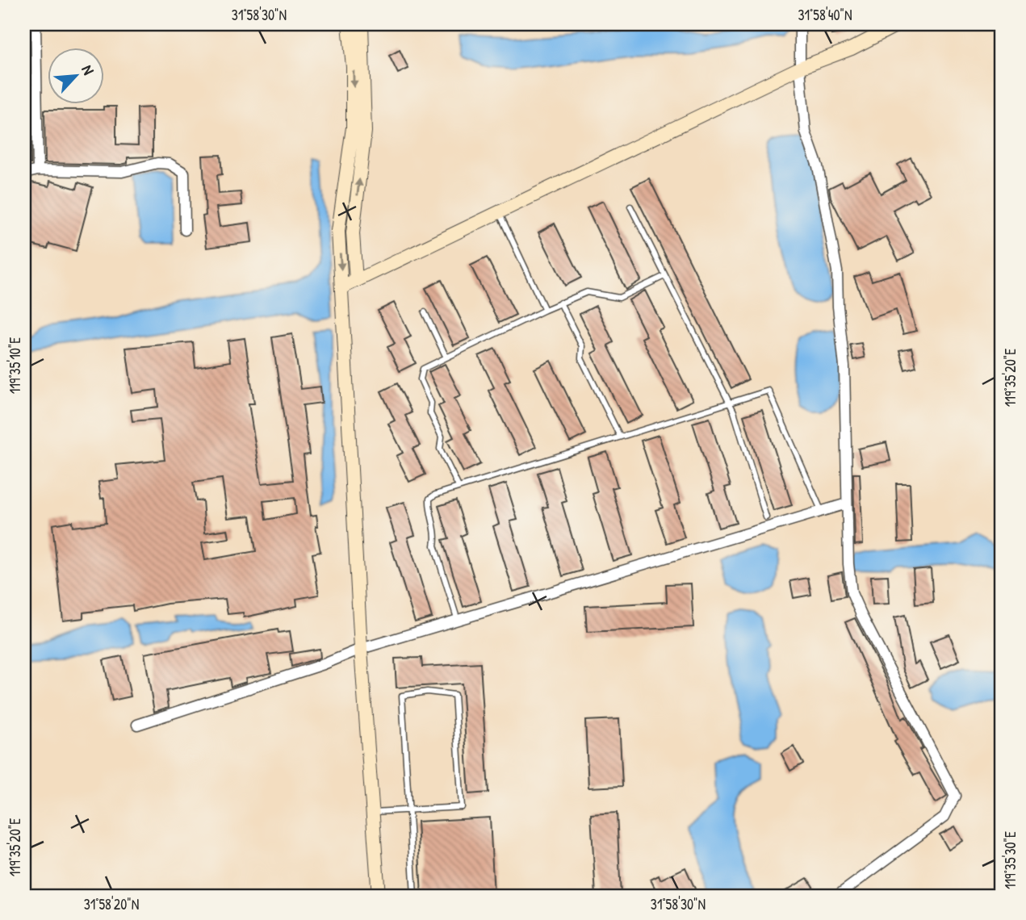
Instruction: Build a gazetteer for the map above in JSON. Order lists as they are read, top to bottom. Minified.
{"north":"top right","coordinates":["31°58'30\"N","31°58'40\"N","119°35'10\"E","119°35'20\"E","119°35'30\"E","31°58'20\"N"]}
